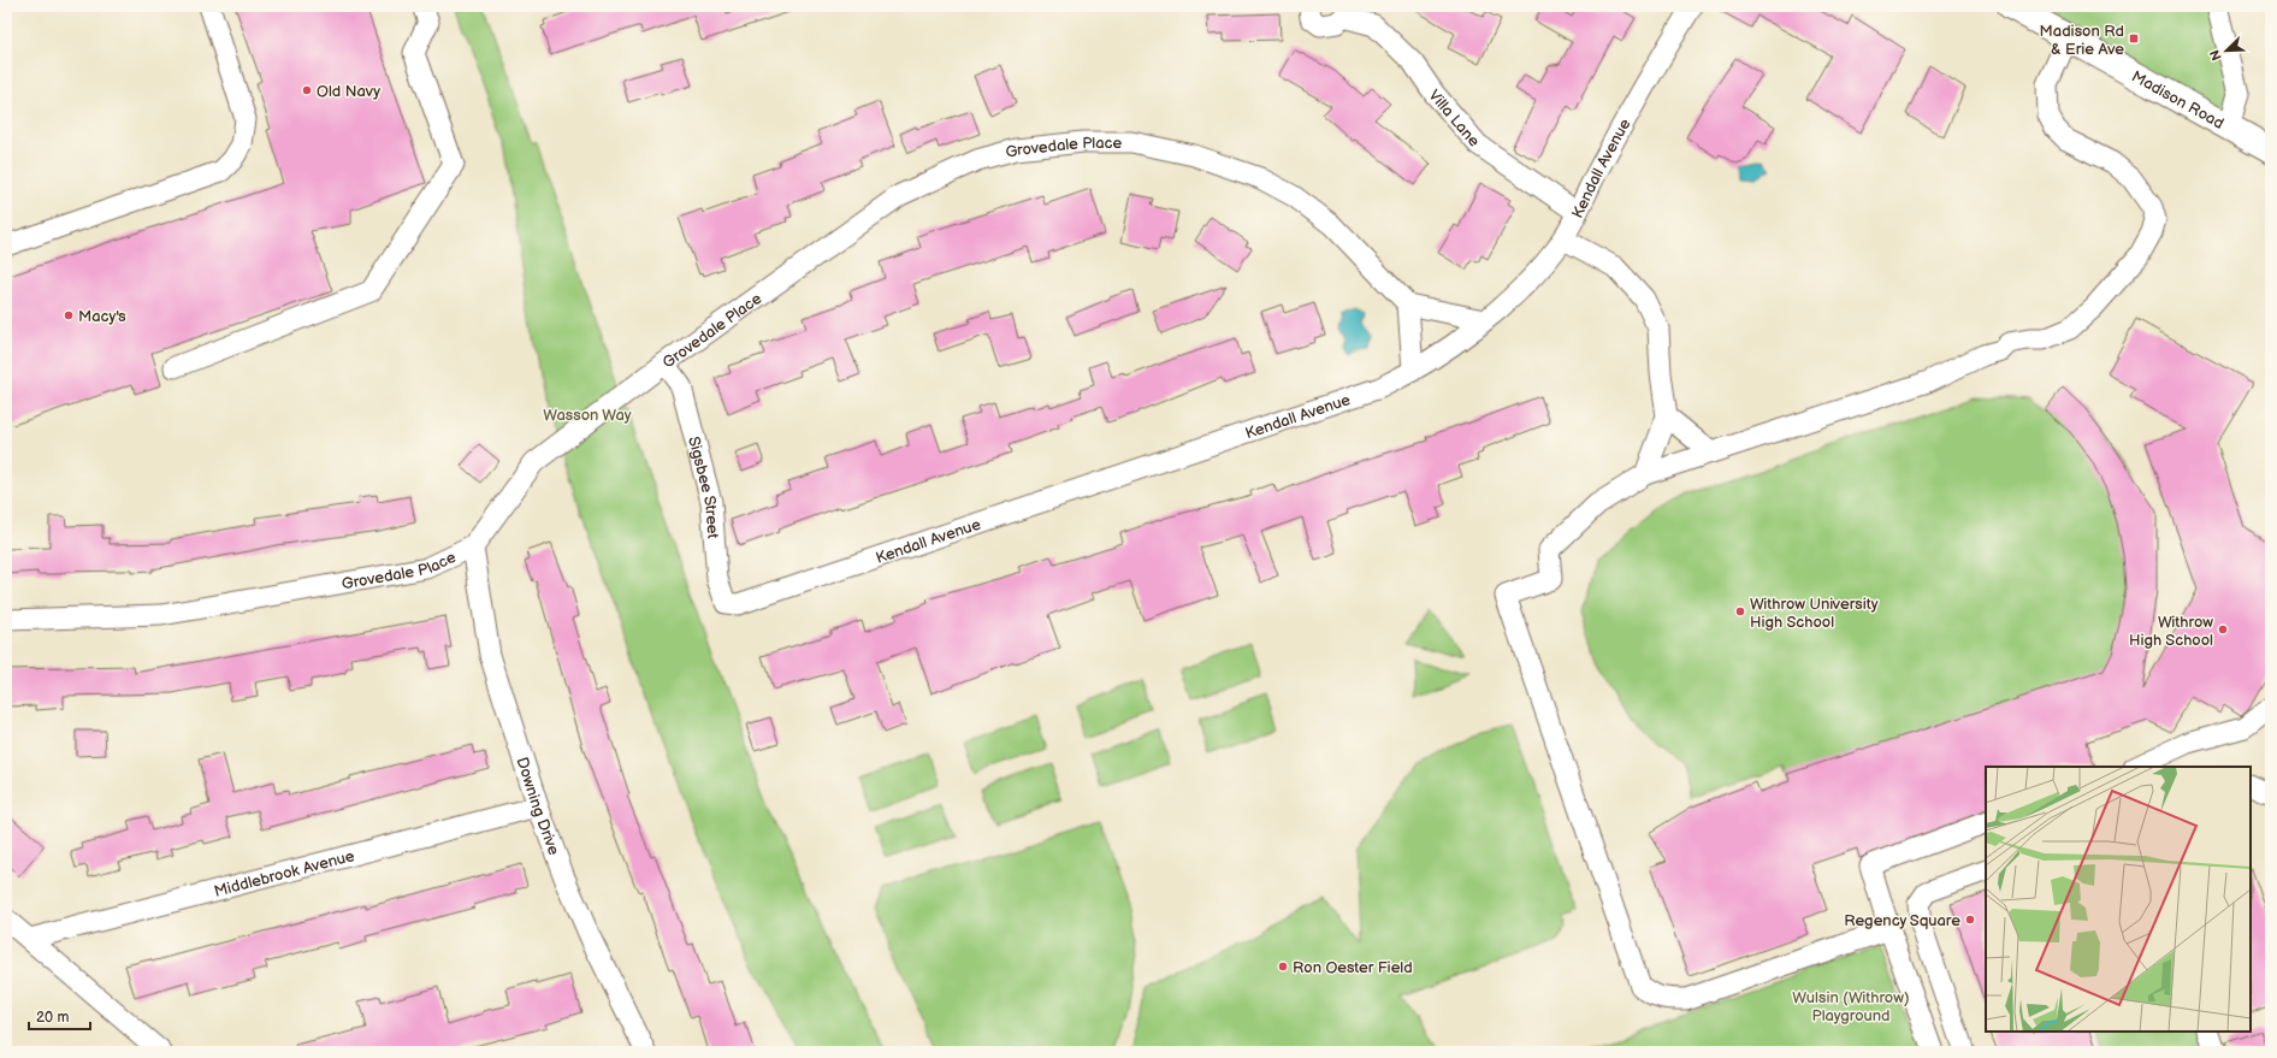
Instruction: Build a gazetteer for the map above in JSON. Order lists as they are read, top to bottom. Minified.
{"streets":{"main road":["Madison Road"],"street":["Villa Lane","Grovedale Place","Kendall Avenue","Sigsbee Street","Downing Drive","Middlebrook Avenue"]},"crossings":[["Villa Lane","Kendall Avenue"],["Grovedale Place","Sigsbee Street"],["Grovedale Place","Downing Drive"],["Kendall Avenue","Sigsbee Street"],["Downing Drive","Middlebrook Avenue"]],"parks":["Wasson Way","Wulsin (Withrow) Playground"],"places":{"transit":["Madison Rd & Erie Ave"],"other":["Old Navy","Macy's","Withrow University High School","Withrow High School","Regency Square","Ron Oester Field"]},"scale_bar":"20 m","north":"bottom left"}
